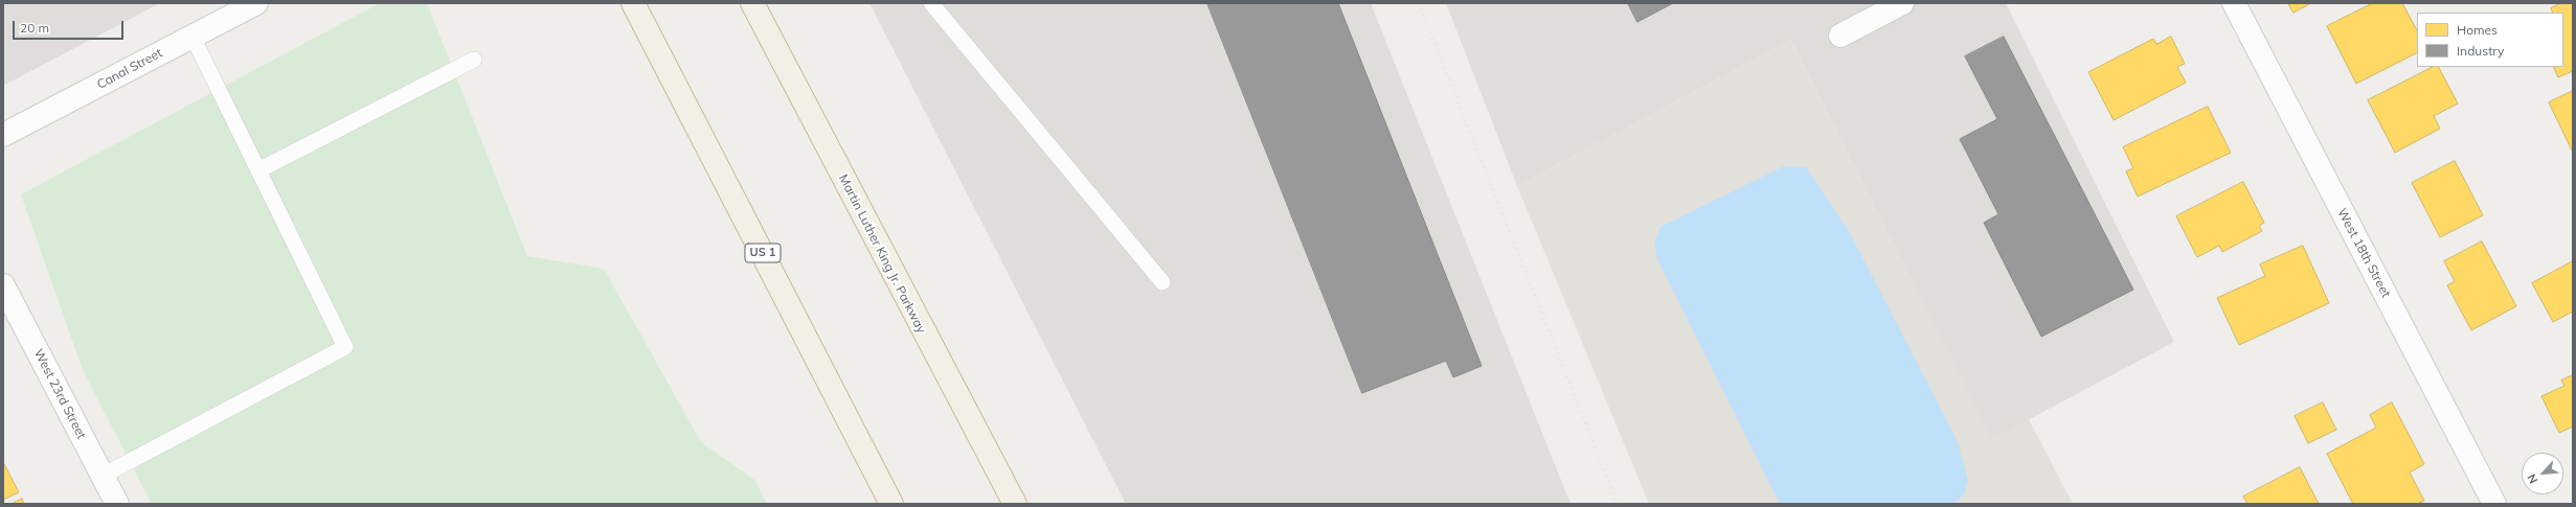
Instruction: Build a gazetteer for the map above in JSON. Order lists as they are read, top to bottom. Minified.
{"streets":{"highway":["US 1","Martin Luther King Jr. Parkway"],"street":["Canal Street","West 18th Street","West 23rd Street"]},"legend":["Homes","Industry"],"scale_bar":"20 m","north":"bottom left"}
